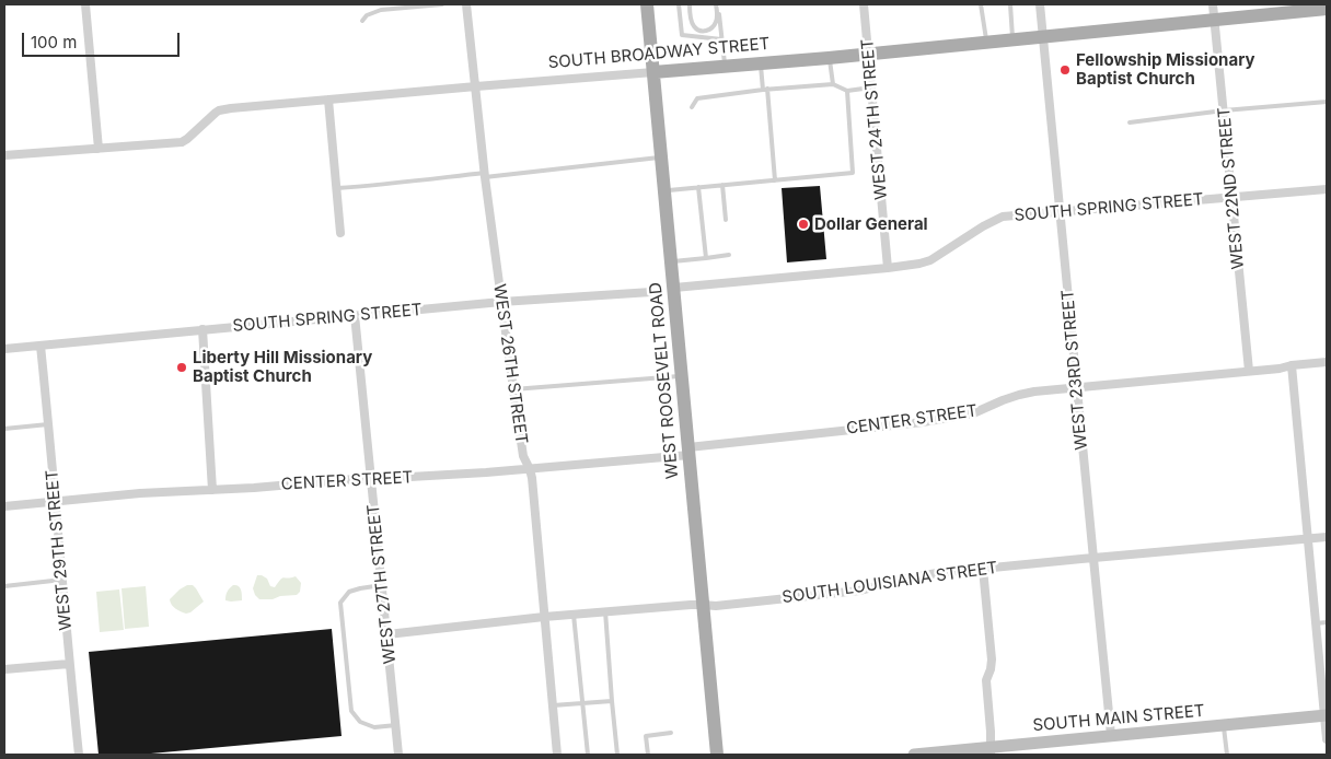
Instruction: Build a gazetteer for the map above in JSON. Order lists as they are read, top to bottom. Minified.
{"streets":{"main road":["SOUTH BROADWAY STREET","WEST ROOSEVELT ROAD","SOUTH MAIN STREET"],"street":["WEST 24TH STREET","WEST 22ND STREET","SOUTH SPRING STREET","WEST 26TH STREET","WEST 23RD STREET","CENTER STREET","WEST 29TH STREET","SOUTH LOUISIANA STREET","WEST 27TH STREET"]},"crossings":[["SOUTH BROADWAY STREET","WEST 24TH STREET"],["SOUTH BROADWAY STREET","WEST 22ND STREET"],["SOUTH BROADWAY STREET","WEST 26TH STREET"],["SOUTH BROADWAY STREET","WEST 23RD STREET"],["SOUTH BROADWAY STREET","WEST ROOSEVELT ROAD"],["WEST 24TH STREET","SOUTH SPRING STREET"],["WEST 22ND STREET","SOUTH SPRING STREET"],["WEST 22ND STREET","CENTER STREET"],["SOUTH SPRING STREET","WEST 26TH STREET"],["SOUTH SPRING STREET","WEST 23RD STREET"],["SOUTH SPRING STREET","WEST ROOSEVELT ROAD"],["SOUTH SPRING STREET","WEST 29TH STREET"],["SOUTH SPRING STREET","WEST 27TH STREET"],["WEST 26TH STREET","CENTER STREET"],["WEST 26TH STREET","SOUTH LOUISIANA STREET"],["WEST 23RD STREET","CENTER STREET"],["WEST 23RD STREET","SOUTH LOUISIANA STREET"],["WEST 23RD STREET","SOUTH MAIN STREET"],["WEST ROOSEVELT ROAD","CENTER STREET"],["WEST ROOSEVELT ROAD","SOUTH LOUISIANA STREET"],["CENTER STREET","WEST 29TH STREET"],["CENTER STREET","WEST 27TH STREET"],["SOUTH LOUISIANA STREET","WEST 27TH STREET"]],"places":["Fellowship Missionary Baptist Church","Dollar General","Liberty Hill Missionary Baptist Church"],"scale_bar":"100 m"}
